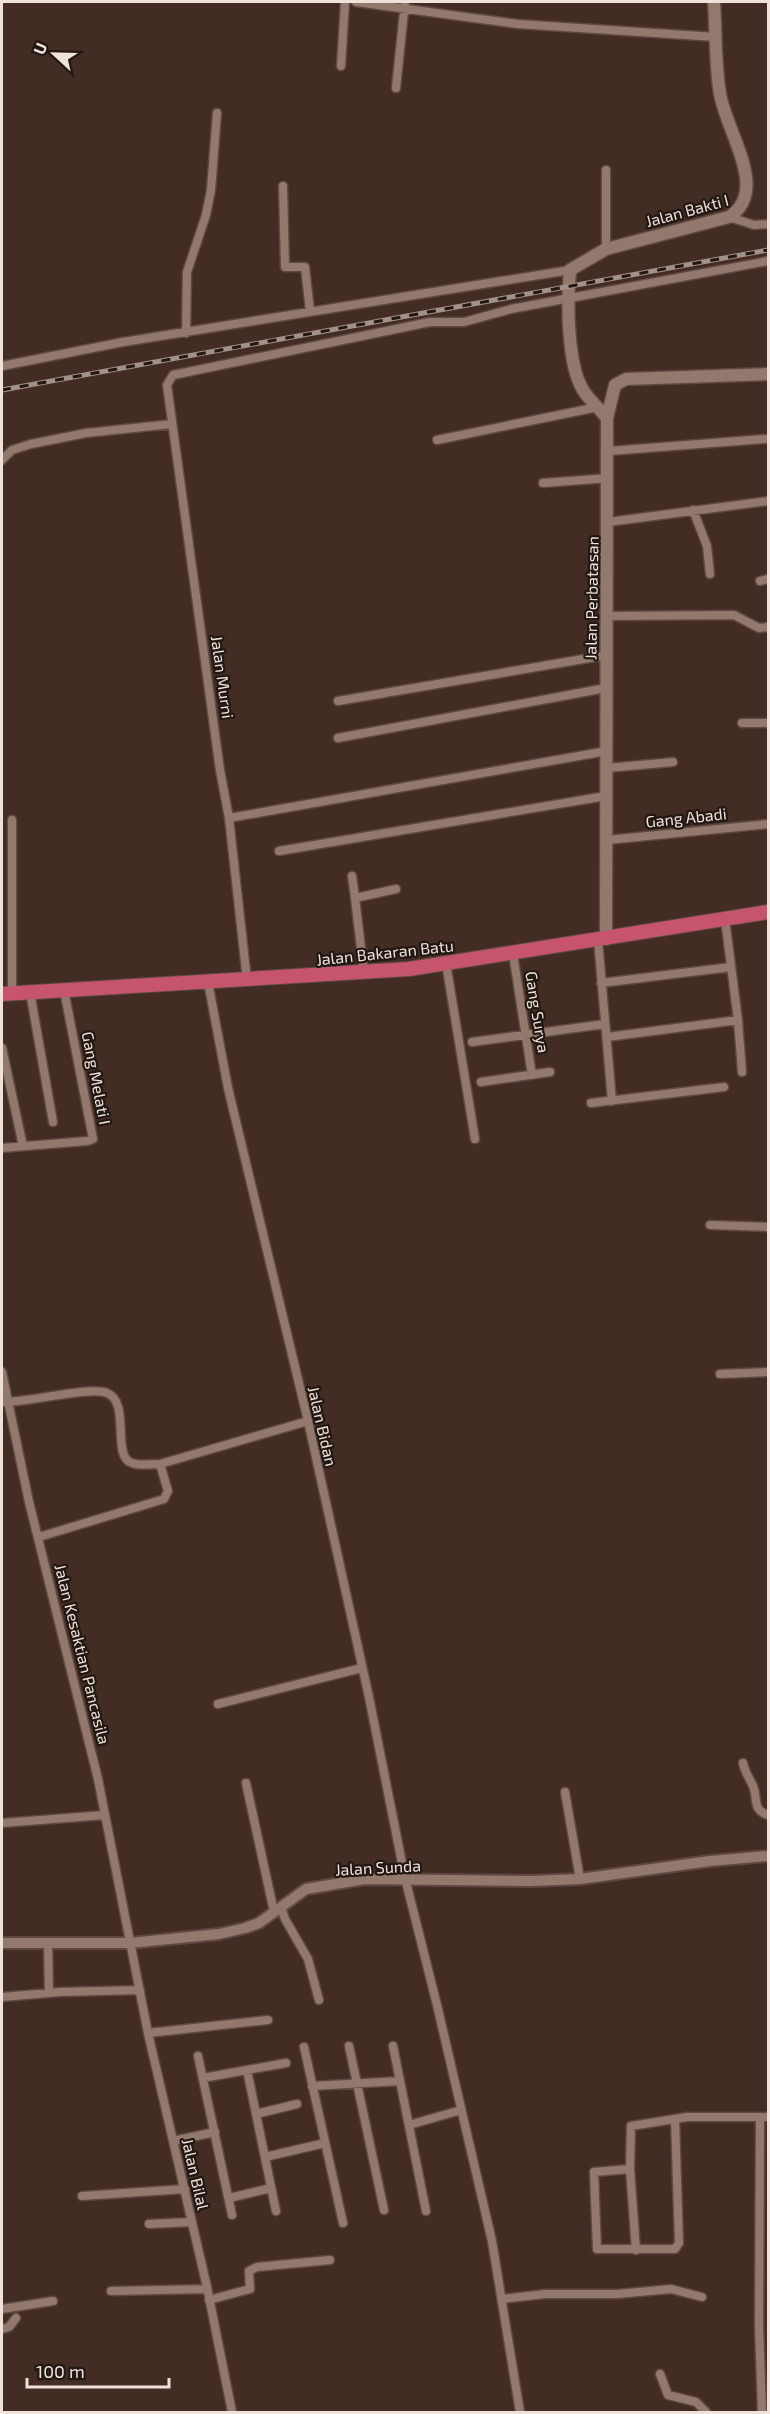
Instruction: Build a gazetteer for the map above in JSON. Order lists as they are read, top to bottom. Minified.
{"streets":{"highway":["Jalan Bakaran Batu"],"main road":["Jalan Bakti I","Jalan Perbatasan"],"street":["Jalan Murni","Gang Abadi","Gang Surya","Gang Melati I","Jalan Bidan","Jalan Kesaktian Pancasila","Jalan Sunda","Jalan Bilal"]},"crossings":[["Jalan Perbatasan","Gang Abadi"],["Jalan Perbatasan","Jalan Bakaran Batu"],["Jalan Murni","Jalan Bakaran Batu"],["Jalan Bakaran Batu","Gang Surya"],["Jalan Bakaran Batu","Gang Melati I"],["Jalan Bakaran Batu","Jalan Bidan"],["Jalan Bidan","Jalan Sunda"],["Jalan Kesaktian Pancasila","Jalan Sunda"],["Jalan Kesaktian Pancasila","Jalan Bilal"],["Jalan Sunda","Jalan Bilal"]],"scale_bar":"100 m","north":"left"}
